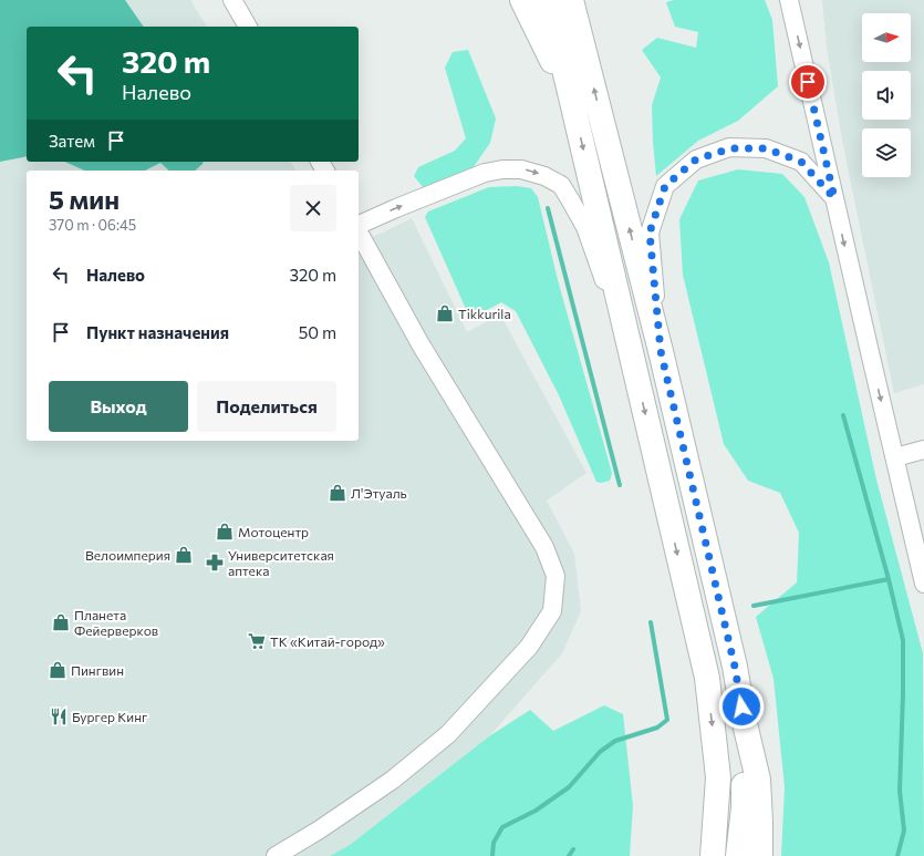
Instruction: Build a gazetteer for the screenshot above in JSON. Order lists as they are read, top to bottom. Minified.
{"places":{"shop":["Tikkurila","Л'Этуаль","Мотоцентр","Велоимперия","Планета Фейерверков","Пингвин"],"pharmacy":["Университетская аптека"],"supermarket":["ТК «Китай-город»"],"restaurant":["Бургер Кинг"]},"north":"right","page":{"turn":["320 m","Налево"],"then":"Затем","heading":["5 мин","370 m · 06:45"],"list":[{"name":"Налево","value":"320 m"},{"name":"Пункт назначения","value":"50 m"}],"buttons":["Выход","Поделиться"]}}
